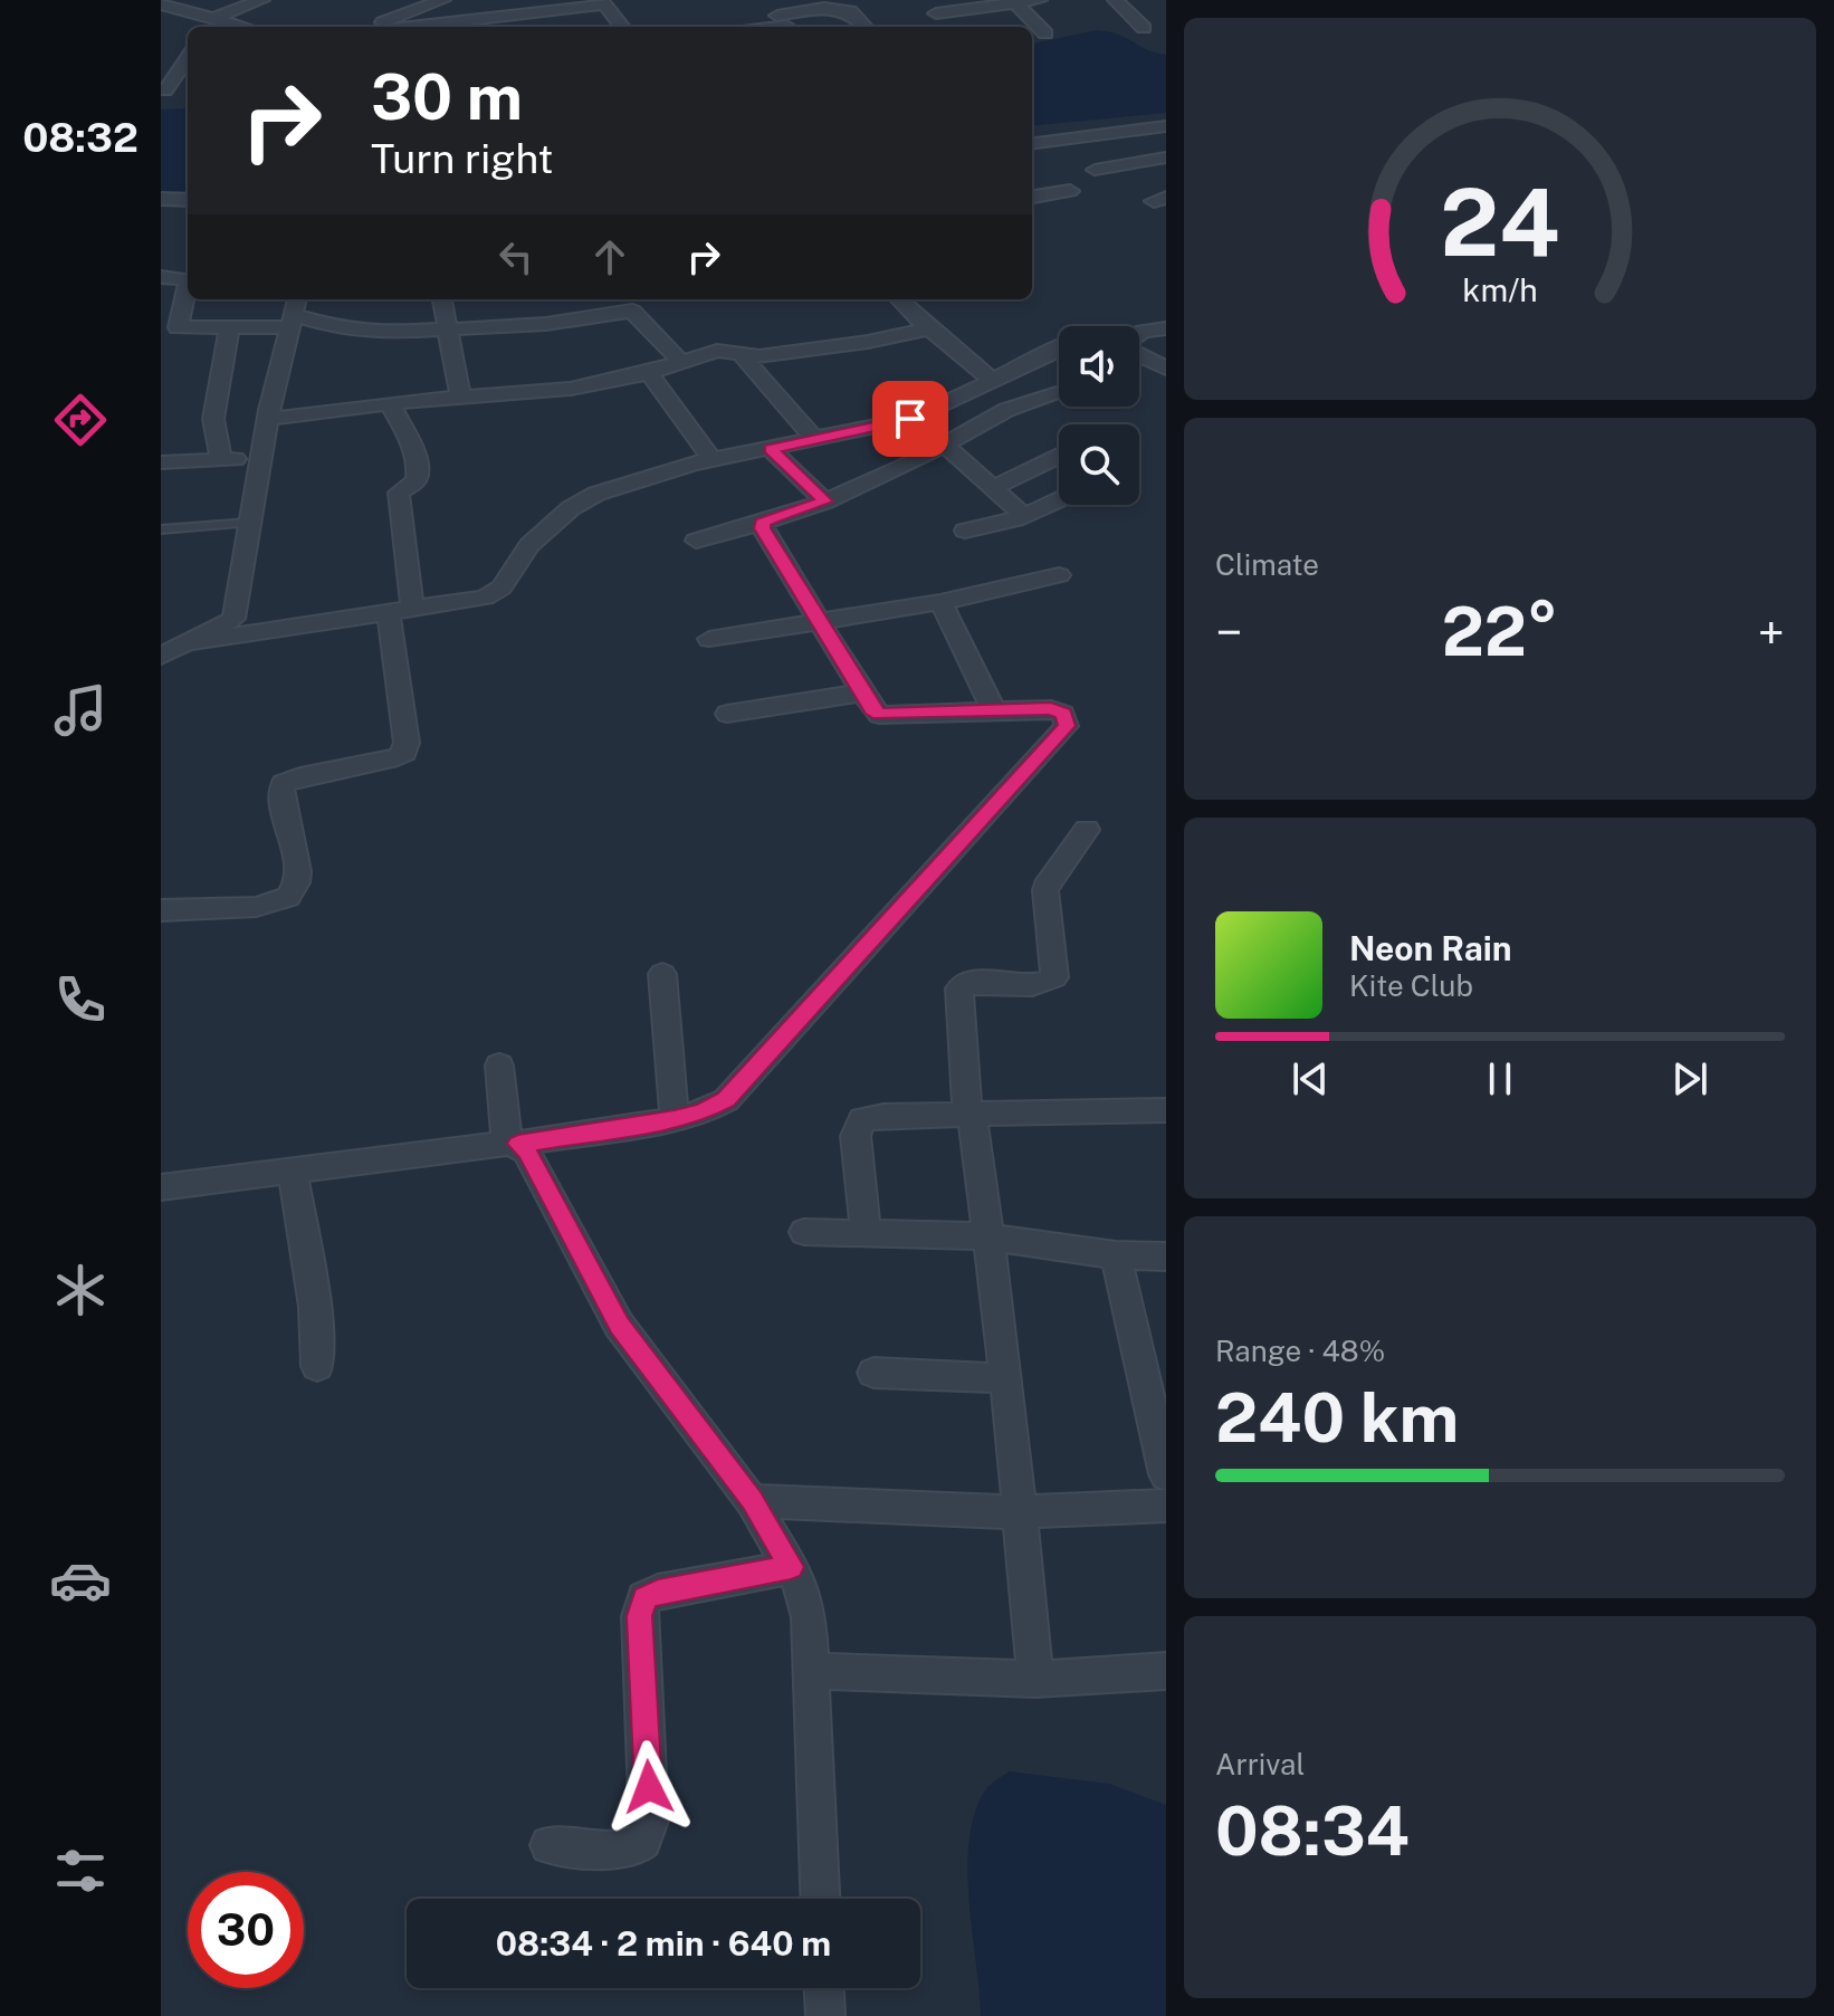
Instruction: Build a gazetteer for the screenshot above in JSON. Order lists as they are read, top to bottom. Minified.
{"page":{"tabs":"08:32","turn":["30 m","Turn right"],"tile":["Climate",["Range · 48%","240 km"],["Arrival","08:34"]],"heat":["−","22°","+"],"song":["Neon Rain","Kite Club"],"limit":"30","trip":"08:34 · 2 min · 640 m","gauge":["24","km/h"]}}
